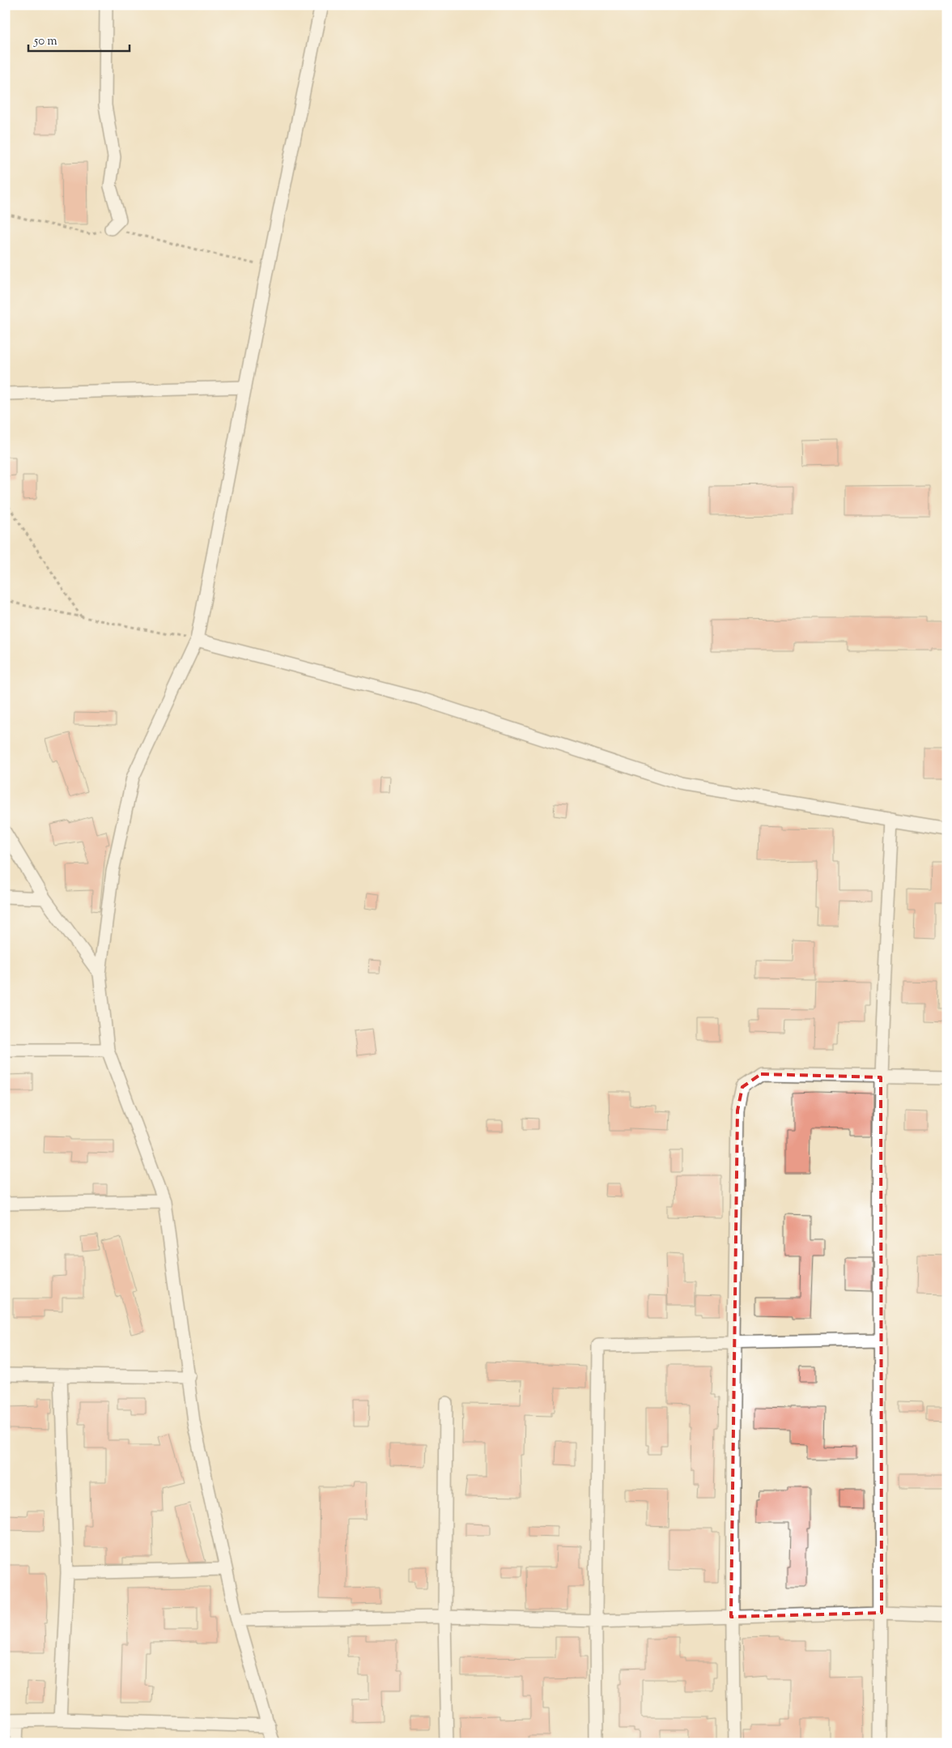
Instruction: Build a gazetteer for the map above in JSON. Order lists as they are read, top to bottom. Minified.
{"scale_bar":"50 m"}
